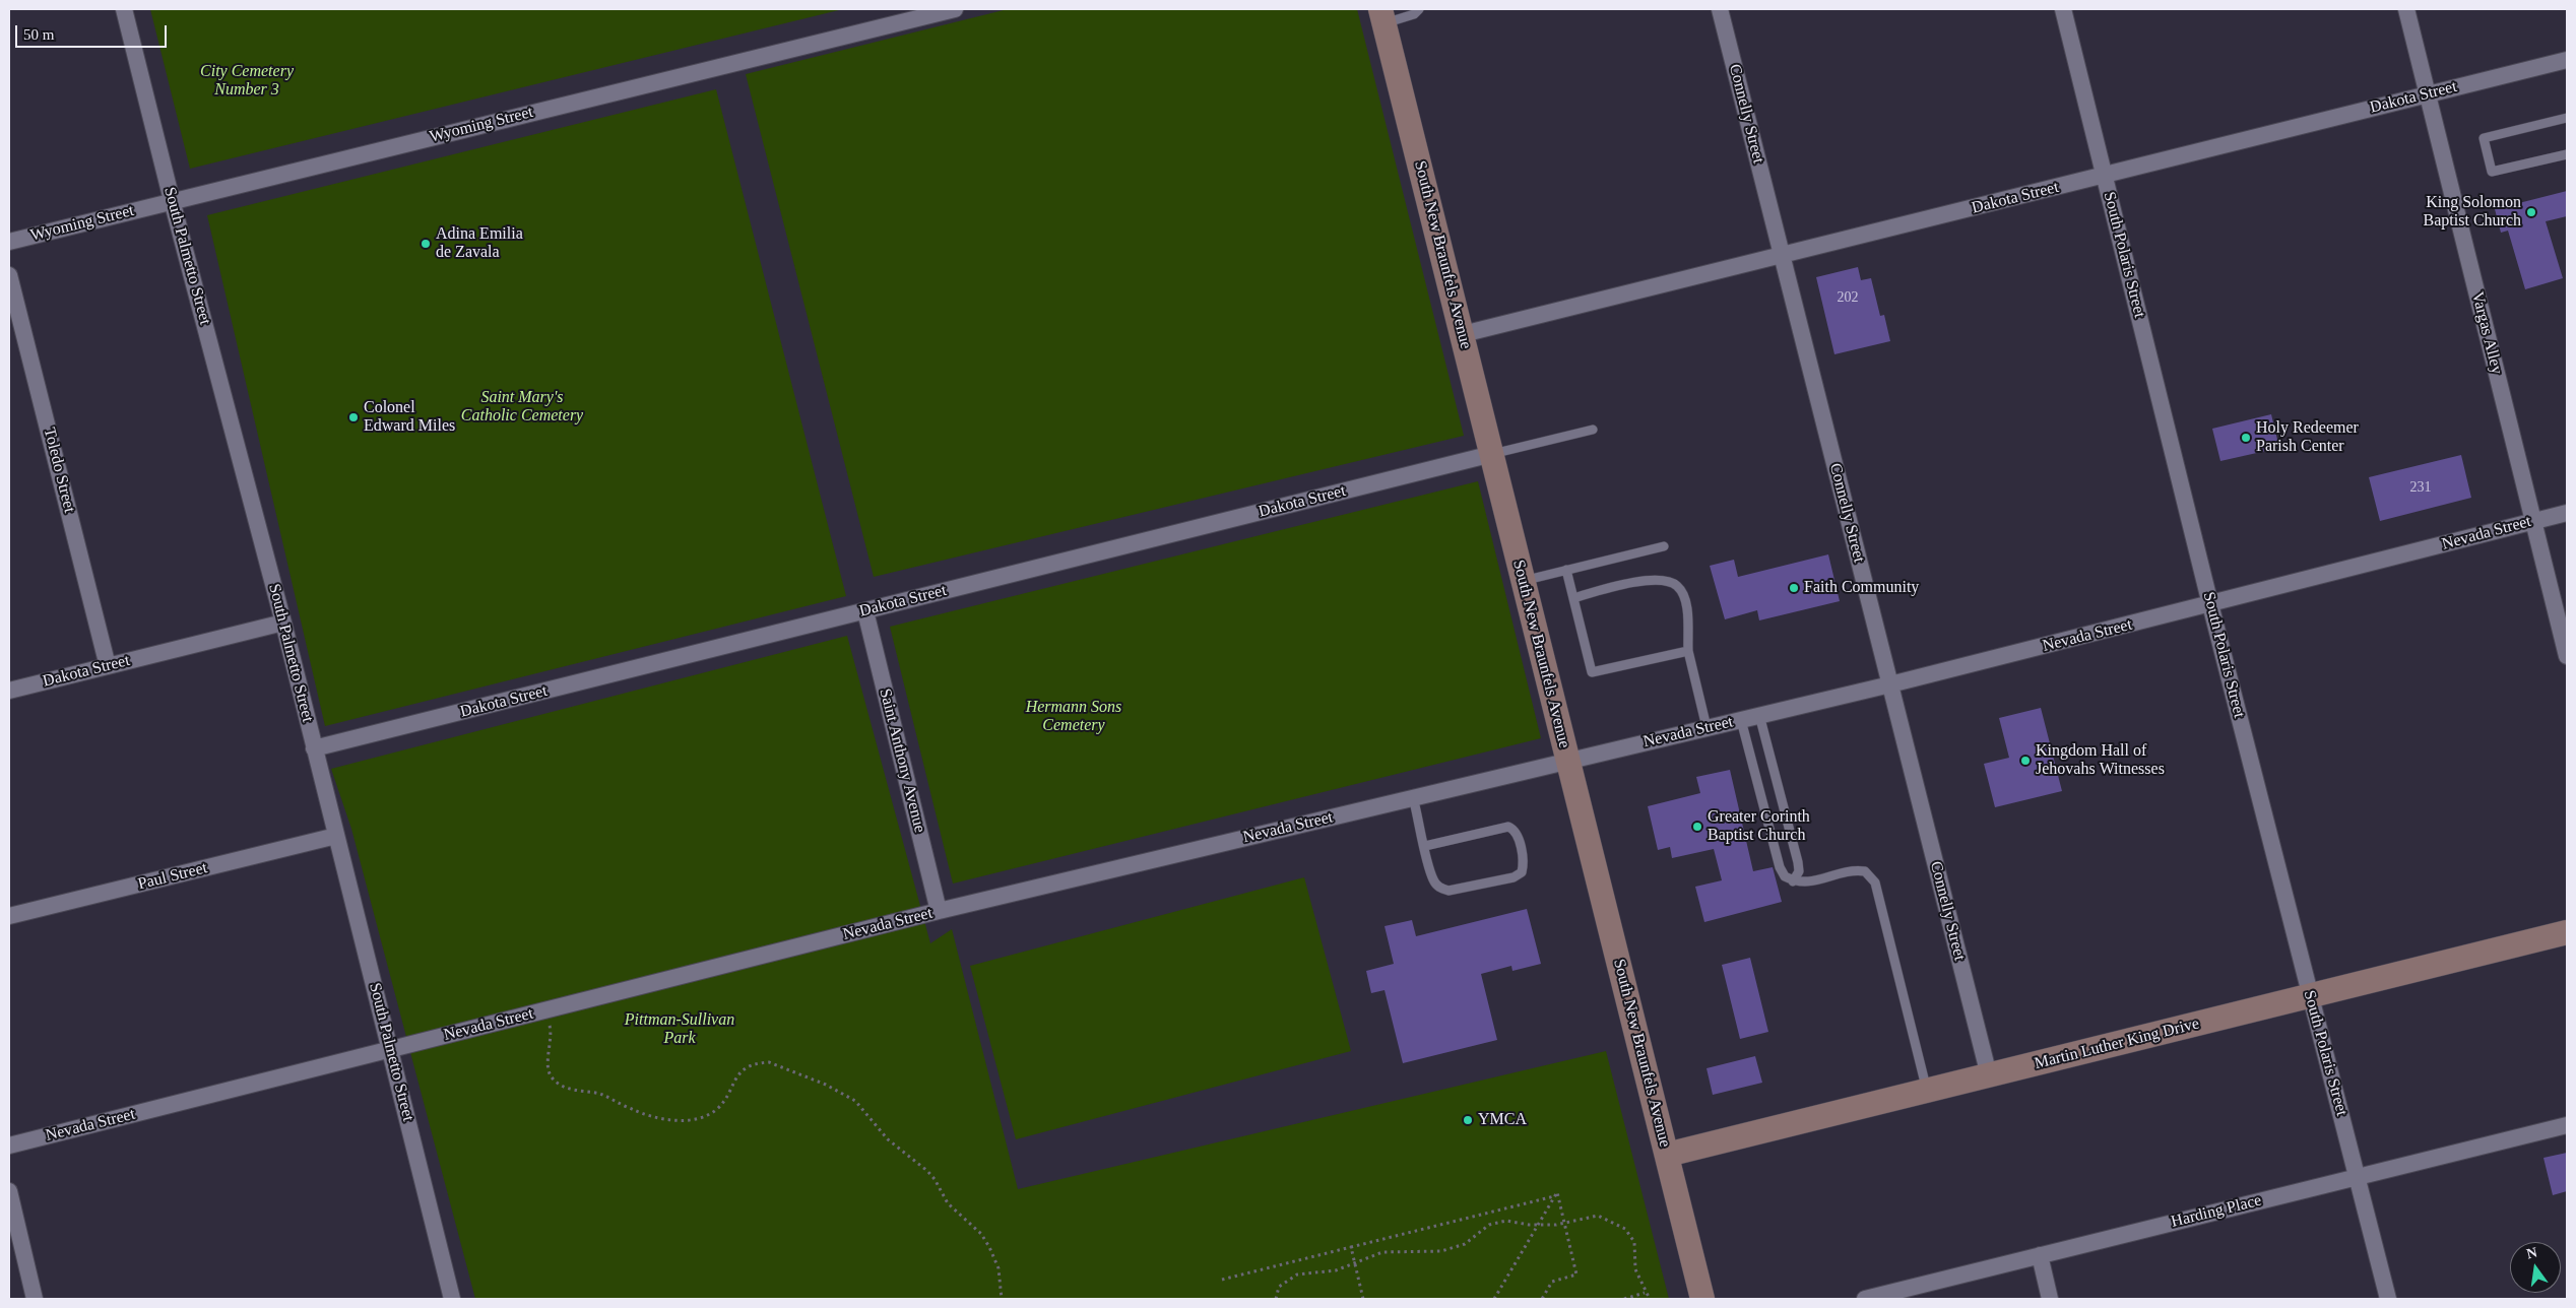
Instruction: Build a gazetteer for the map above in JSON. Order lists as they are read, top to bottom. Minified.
{"streets":{"main road":["South New Braunfels Avenue","Martin Luther King Drive"],"street":["Dakota Street","Connelly Street","Wyoming Street","South Polaris Street","South Palmetto Street","Vargas Alley","Toledo Street","Nevada Street","Saint Anthony Avenue","Paul Street","Harding Place"]},"crossings":[["Dakota Street","Connelly Street"],["Dakota Street","South New Braunfels Avenue"],["Dakota Street","South Polaris Street"],["Dakota Street","South Palmetto Street"],["Dakota Street","Vargas Alley"],["Dakota Street","Toledo Street"],["Dakota Street","Saint Anthony Avenue"],["Connelly Street","Nevada Street"],["Connelly Street","Martin Luther King Drive"],["Wyoming Street","South Palmetto Street"],["South New Braunfels Avenue","Nevada Street"],["South New Braunfels Avenue","Martin Luther King Drive"],["South Polaris Street","Nevada Street"],["South Polaris Street","Martin Luther King Drive"],["South Polaris Street","Harding Place"],["South Palmetto Street","Nevada Street"],["South Palmetto Street","Paul Street"],["Vargas Alley","Nevada Street"],["Nevada Street","Saint Anthony Avenue"]],"parks":["City Cemetery Number 3","Saint Mary's Catholic Cemetery","Hermann Sons Cemetery","Pittman-Sullivan Park"],"places":["King Solomon Baptist Church","Adina Emilia de Zavala","Colonel Edward Miles","Holy Redeemer Parish Center","Faith Community","Kingdom Hall of Jehovahs Witnesses","Greater Corinth Baptist Church","YMCA"],"house_numbers":["202","231"],"scale_bar":"50 m","north":"top"}
